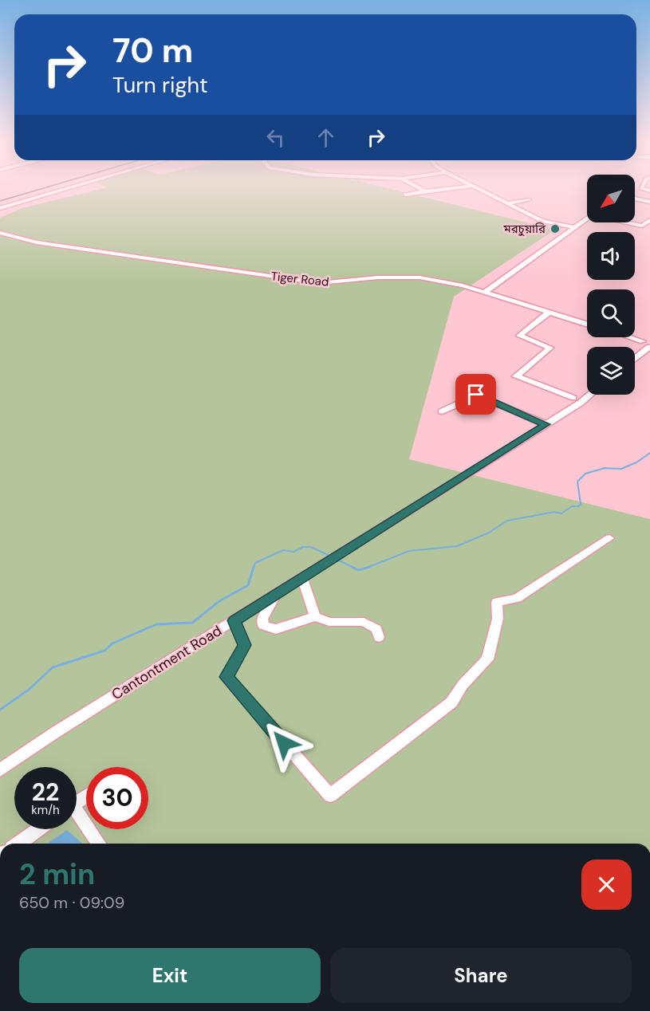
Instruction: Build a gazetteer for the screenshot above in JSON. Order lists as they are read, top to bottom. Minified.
{"streets":{"street":["Tiger Road","Cantontment Road"]},"places":["মরচুয়ারি"],"north":"bottom left","page":{"turn":["70 m","Turn right"],"speed":"22 km/h","limit":"30","heading":["2 min","650 m · 09:09"],"buttons":["Exit","Share"]}}
